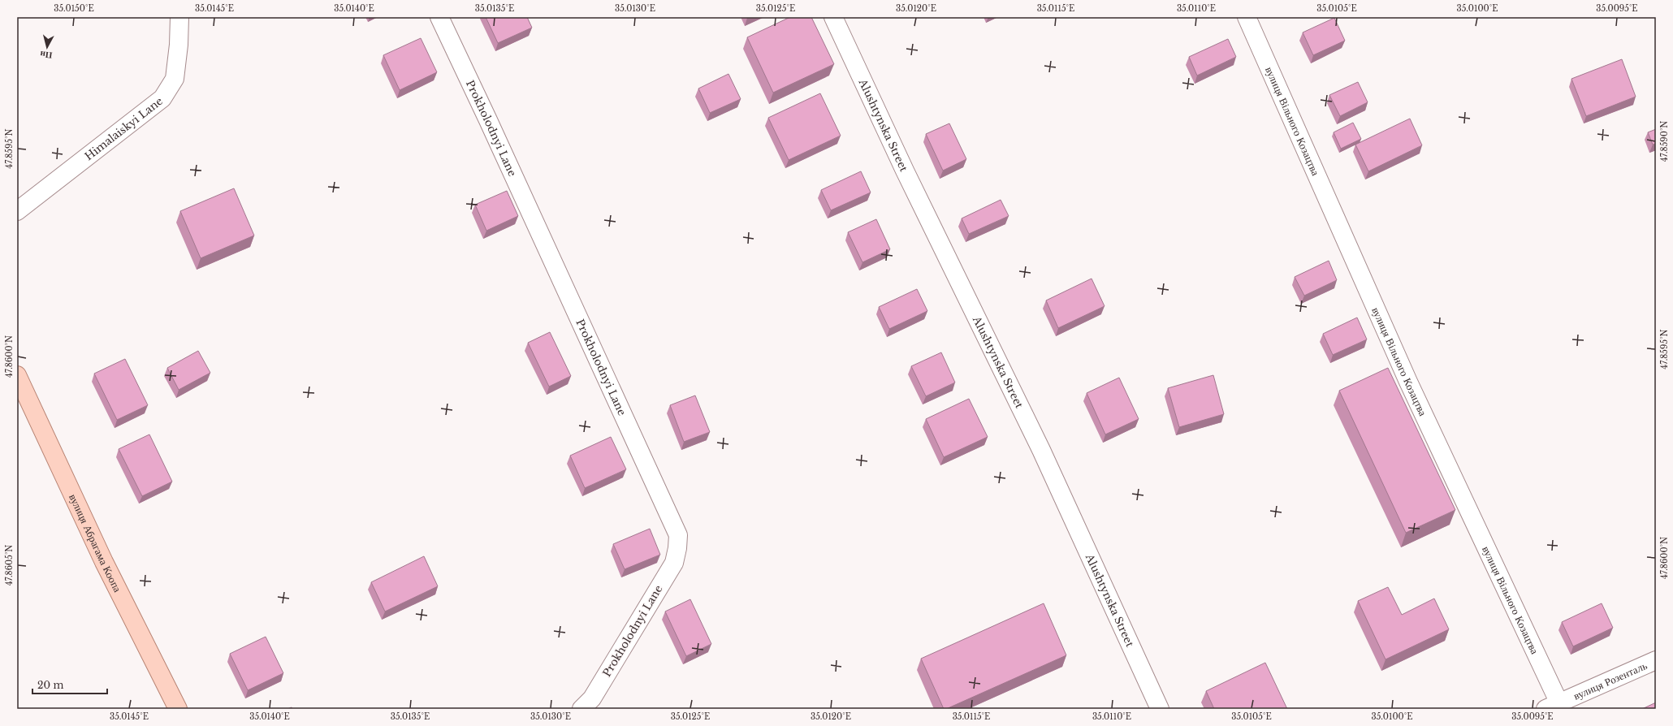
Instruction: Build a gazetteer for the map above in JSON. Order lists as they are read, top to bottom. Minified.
{"streets":{"main road":["вулиця Абрагама Коопа"],"street":["вулиця Вільного Козацтва","Alushtynska Street","Himalaiskyi Lane","Prokholodnyi Lane","вулиця Розенталь"]},"crossings":[["вулиця Вільного Козацтва","вулиця Розенталь"]],"scale_bar":"20 m","north":"bottom","coordinates":["35.0150°E","35.0145°E","35.0140°E","35.0135°E","35.0130°E","35.0125°E","35.0120°E","35.0115°E","35.0110°E","35.0105°E","35.0100°E","35.0095°E","47.8590°N","47.8595°N","47.8600°N","47.8605°N"]}
